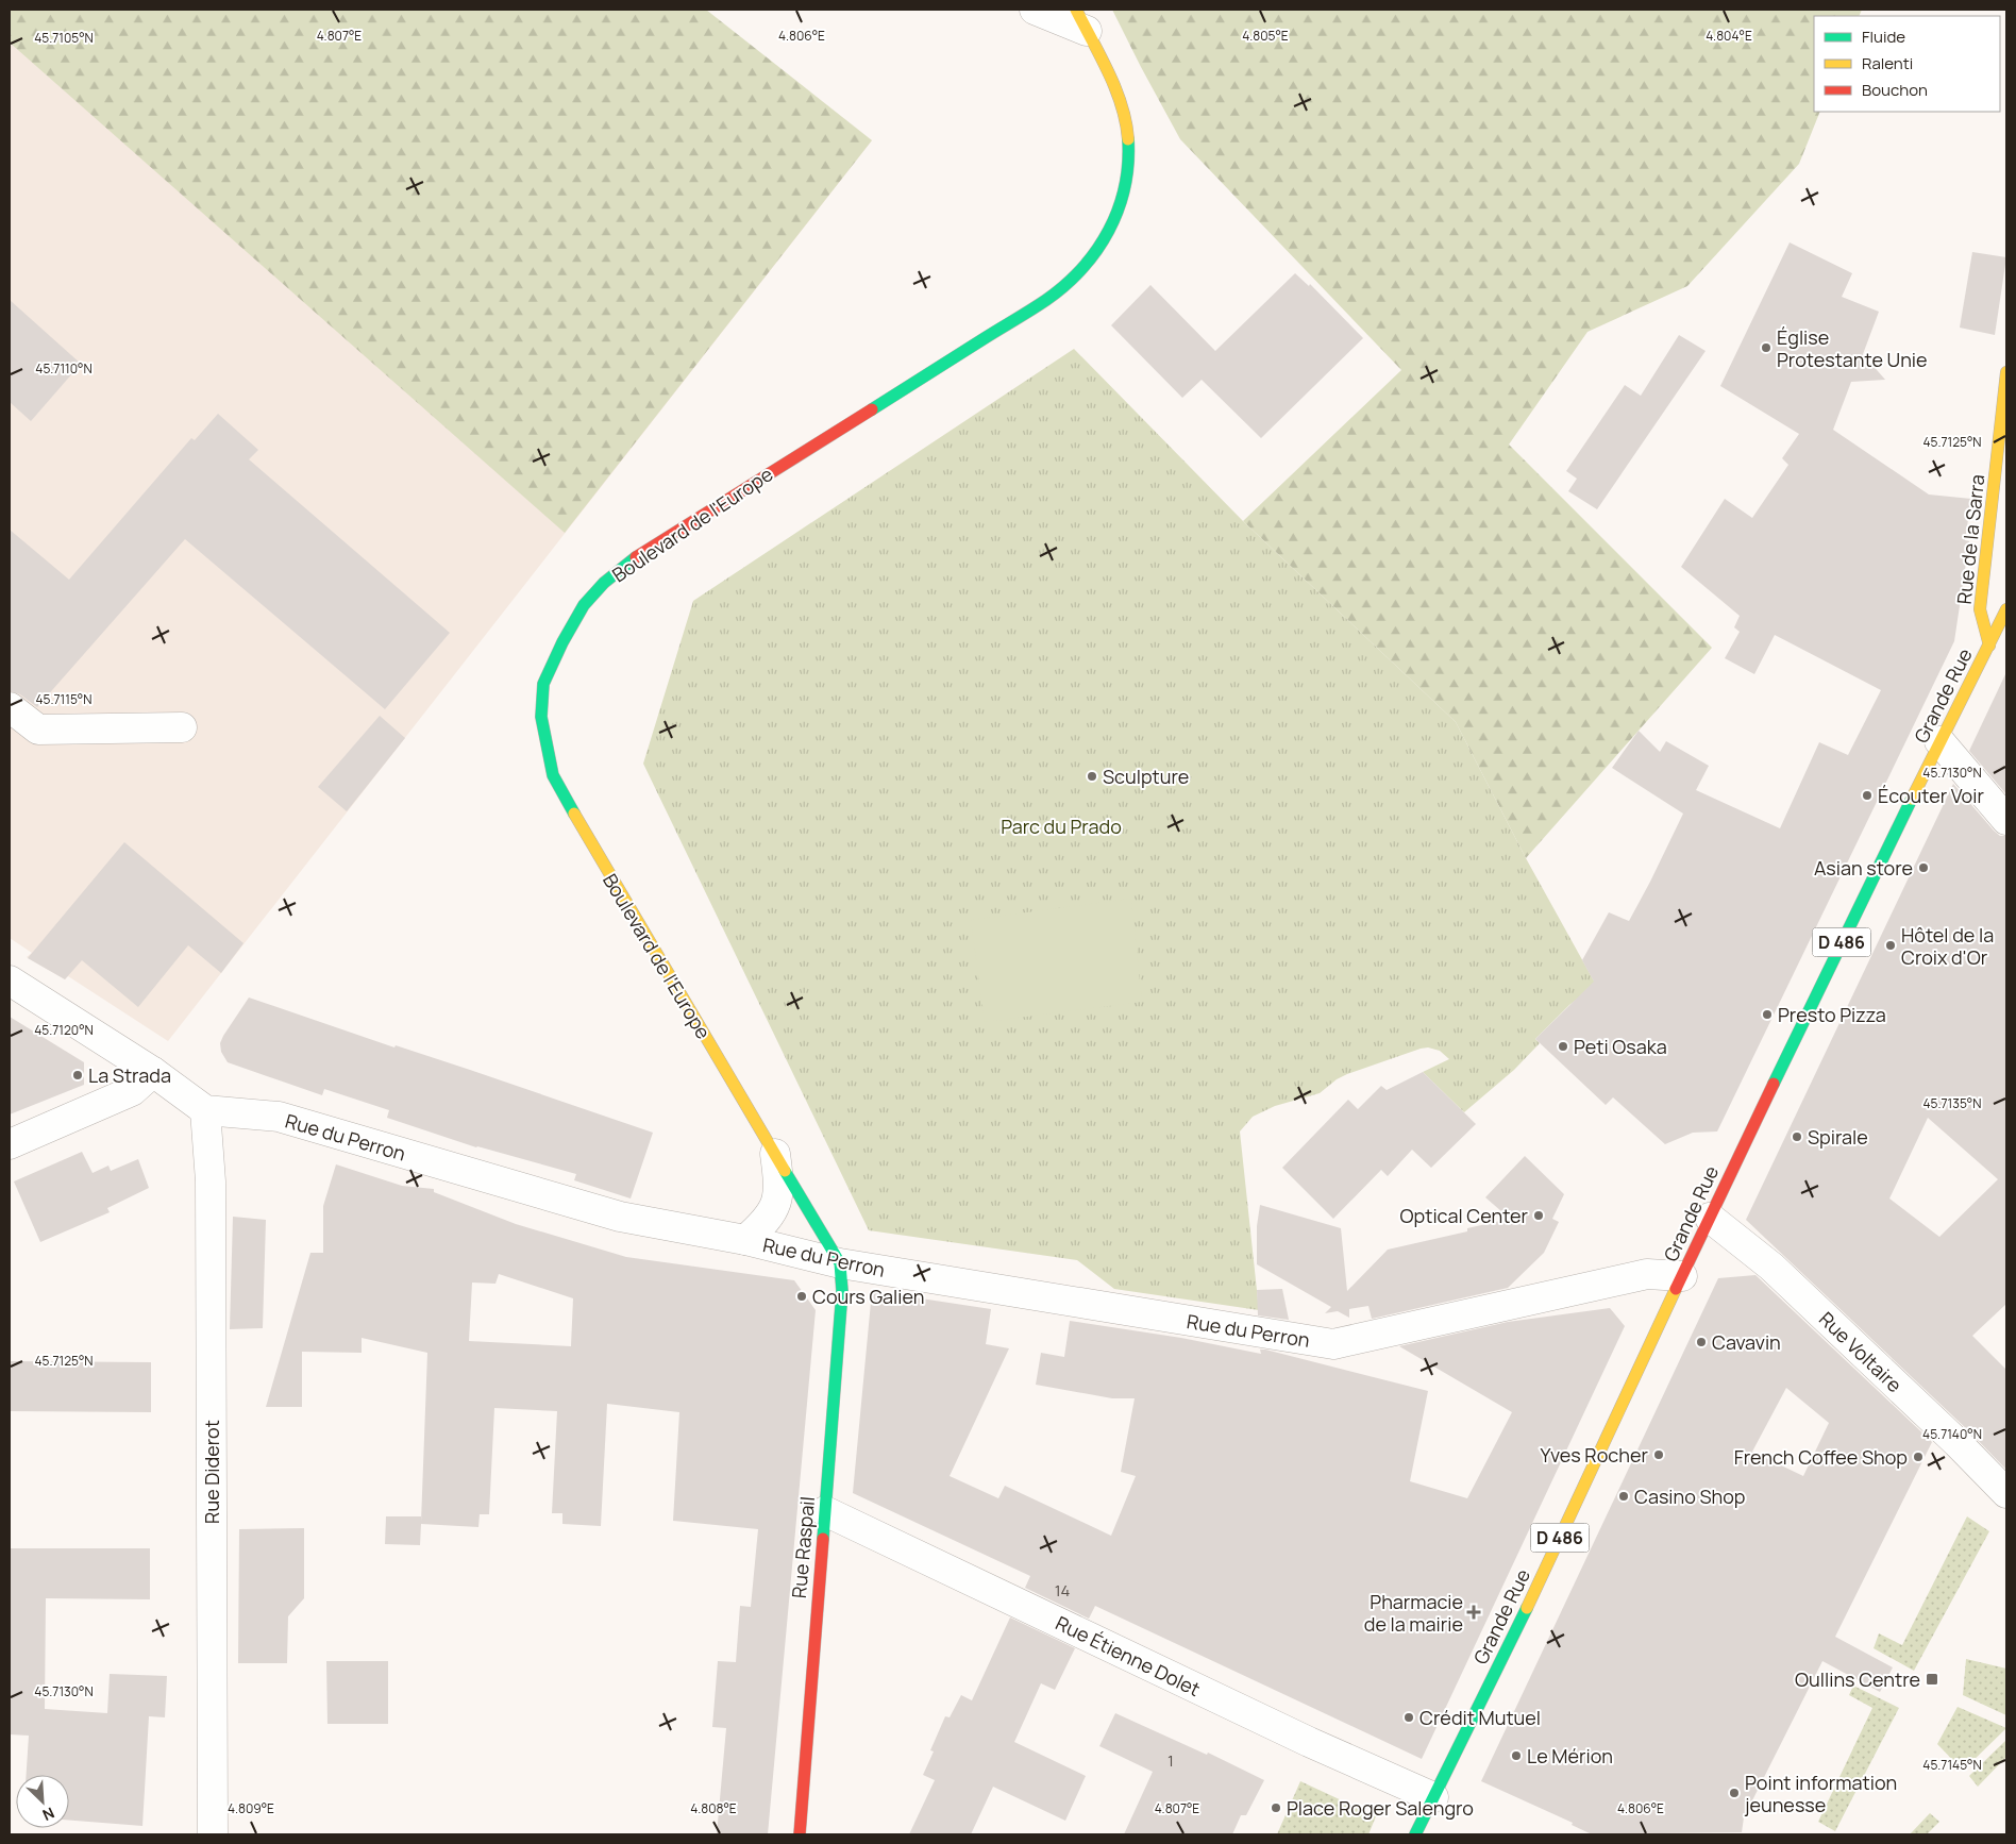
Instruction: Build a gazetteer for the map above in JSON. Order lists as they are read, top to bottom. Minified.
{"streets":{"street":["Boulevard de l'Europe","Rue de la Sarra","Grande Rue","D 486","Rue du Perron","Rue Voltaire","Rue Diderot","Rue Raspail","Rue Étienne Dolet"]},"crossings":[["Boulevard de l'Europe","Rue du Perron"],["Boulevard de l'Europe","Rue Raspail"],["Rue de la Sarra","Grande Rue"],["Grande Rue","Rue du Perron"],["Grande Rue","Rue Voltaire"],["Grande Rue","Rue Étienne Dolet"],["Rue du Perron","Rue Diderot"],["Rue du Perron","Rue Raspail"],["Rue Raspail","Rue Étienne Dolet"]],"parks":["Parc du Prado"],"places":{"other":["Église Protestante Unie","Sculpture","Écouter Voir","Asian store","Hôtel de la Croix d'Or","Presto Pizza","Peti Osaka","La Strada","Spirale","Optical Center","Cours Galien","Cavavin","Yves Rocher","French Coffee Shop","Casino Shop","Crédit Mutuel","Le Mérion","Point information jeunesse","Place Roger Salengro"],"health":["Pharmacie de la mairie"],"transit":["Oullins Centre"]},"house_numbers":["14","1"],"legend":["Fluide","Ralenti","Bouchon"],"north":"bottom right","coordinates":["4.807°E","4.806°E","4.805°E","4.804°E","45.7105°N","45.7110°N","45.7125°N","45.7115°N","45.7130°N","45.7120°N","45.7135°N","45.7140°N","45.7145°N","4.809°E","4.808°E"]}
